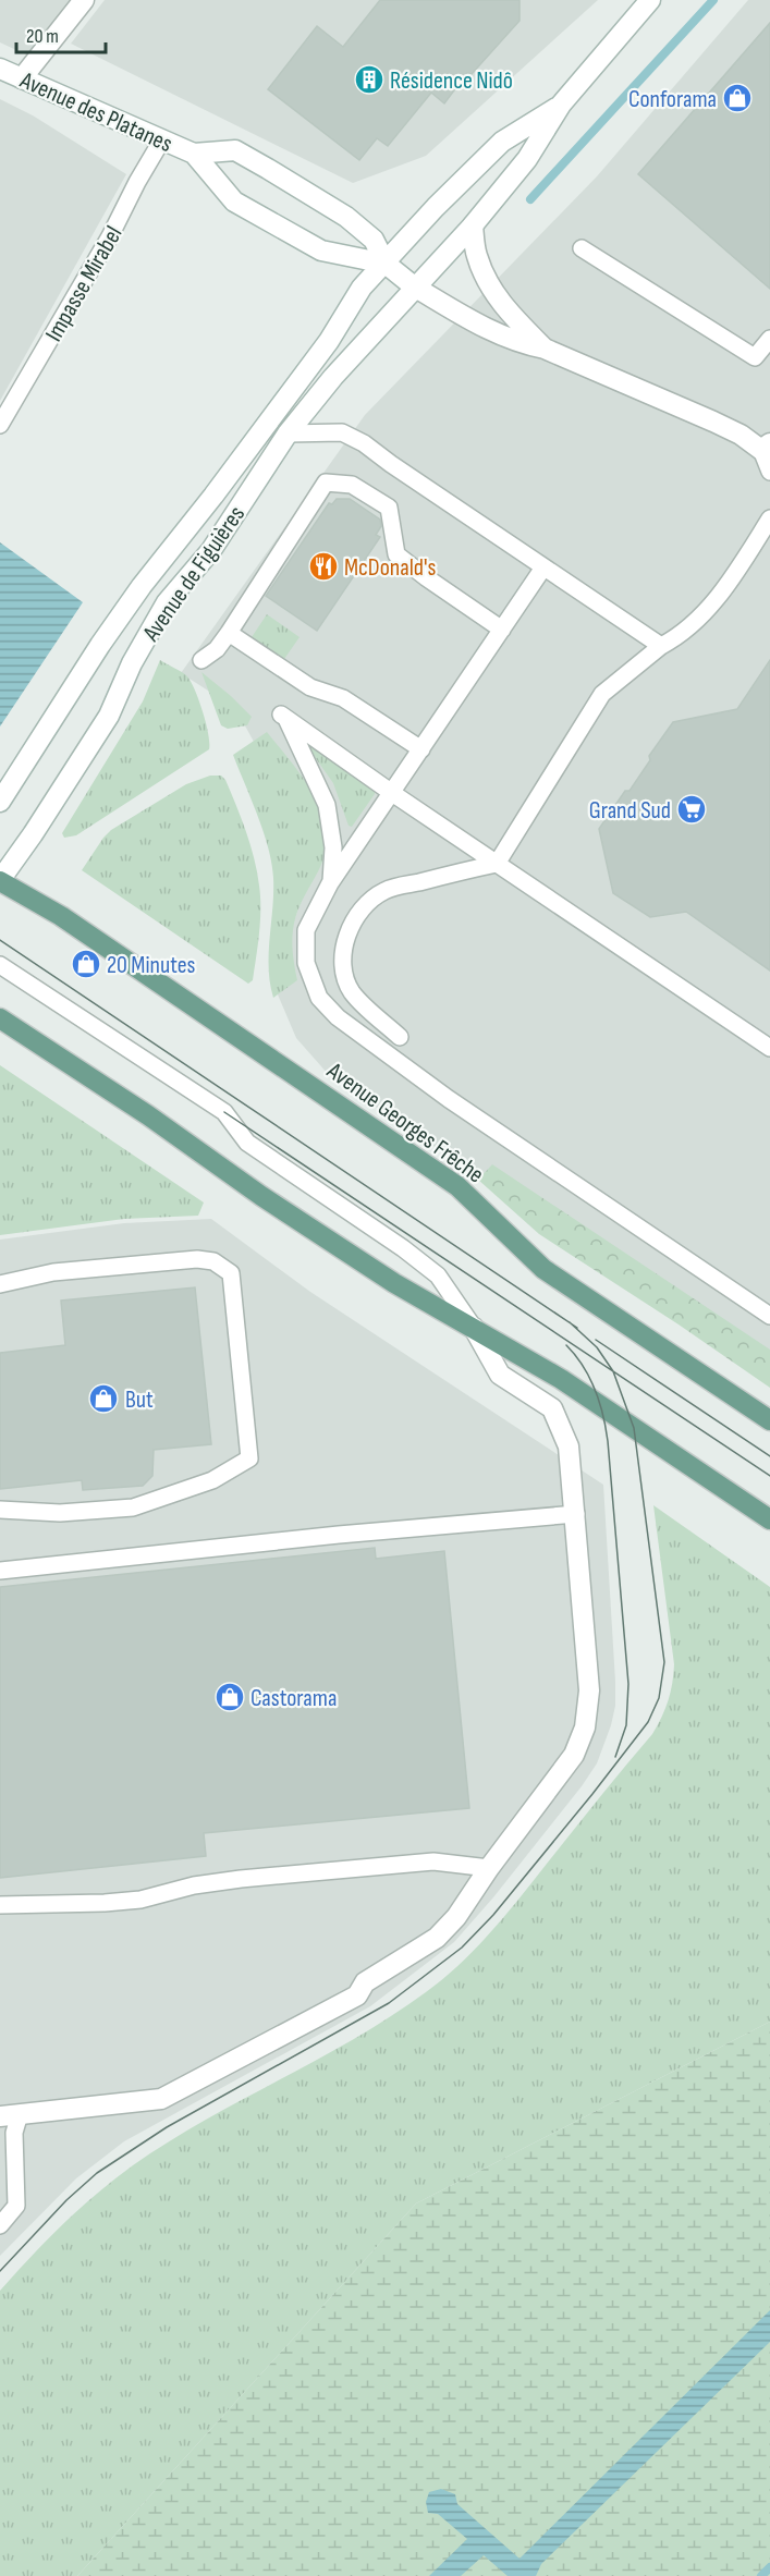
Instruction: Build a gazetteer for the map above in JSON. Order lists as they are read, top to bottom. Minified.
{"streets":{"main road":["Avenue Georges Frêche"],"street":["Avenue des Platanes","Avenue de Figuières"],"lane":["Impasse Mirabel"]},"crossings":[["Avenue des Platanes","Impasse Mirabel"],["Avenue des Platanes","Avenue de Figuières"],["Avenue de Figuières","Avenue Georges Frêche"]],"places":{"building":["Résidence Nidô"],"shop":["Conforama","20 Minutes","But","Castorama"],"restaurant":["McDonald's"],"supermarket":["Grand Sud"]},"scale_bar":"20 m"}
